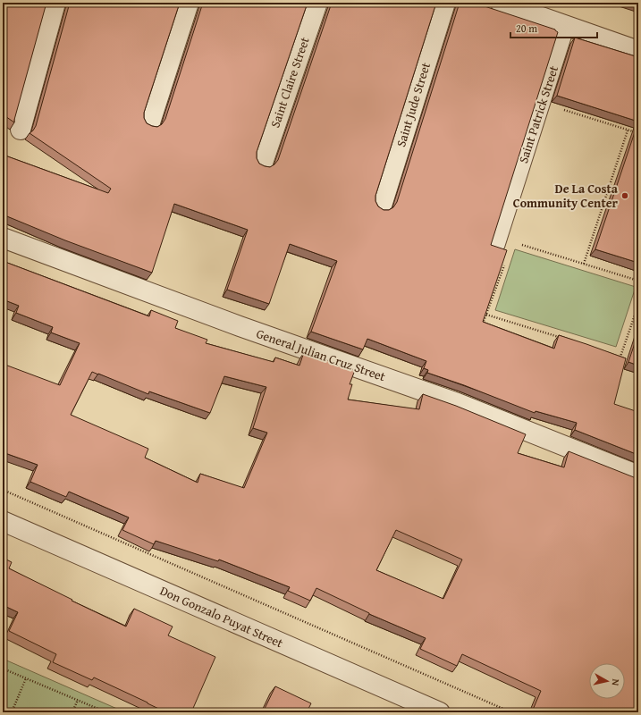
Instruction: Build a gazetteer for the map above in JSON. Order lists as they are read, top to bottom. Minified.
{"streets":{"street":["Saint Claire Street","Saint Jude Street","General Julian Cruz Street","Don Gonzalo Puyat Street"],"lane":["Saint Patrick Street"]},"places":["De La Costa Community Center"],"scale_bar":"20 m","north":"right"}
